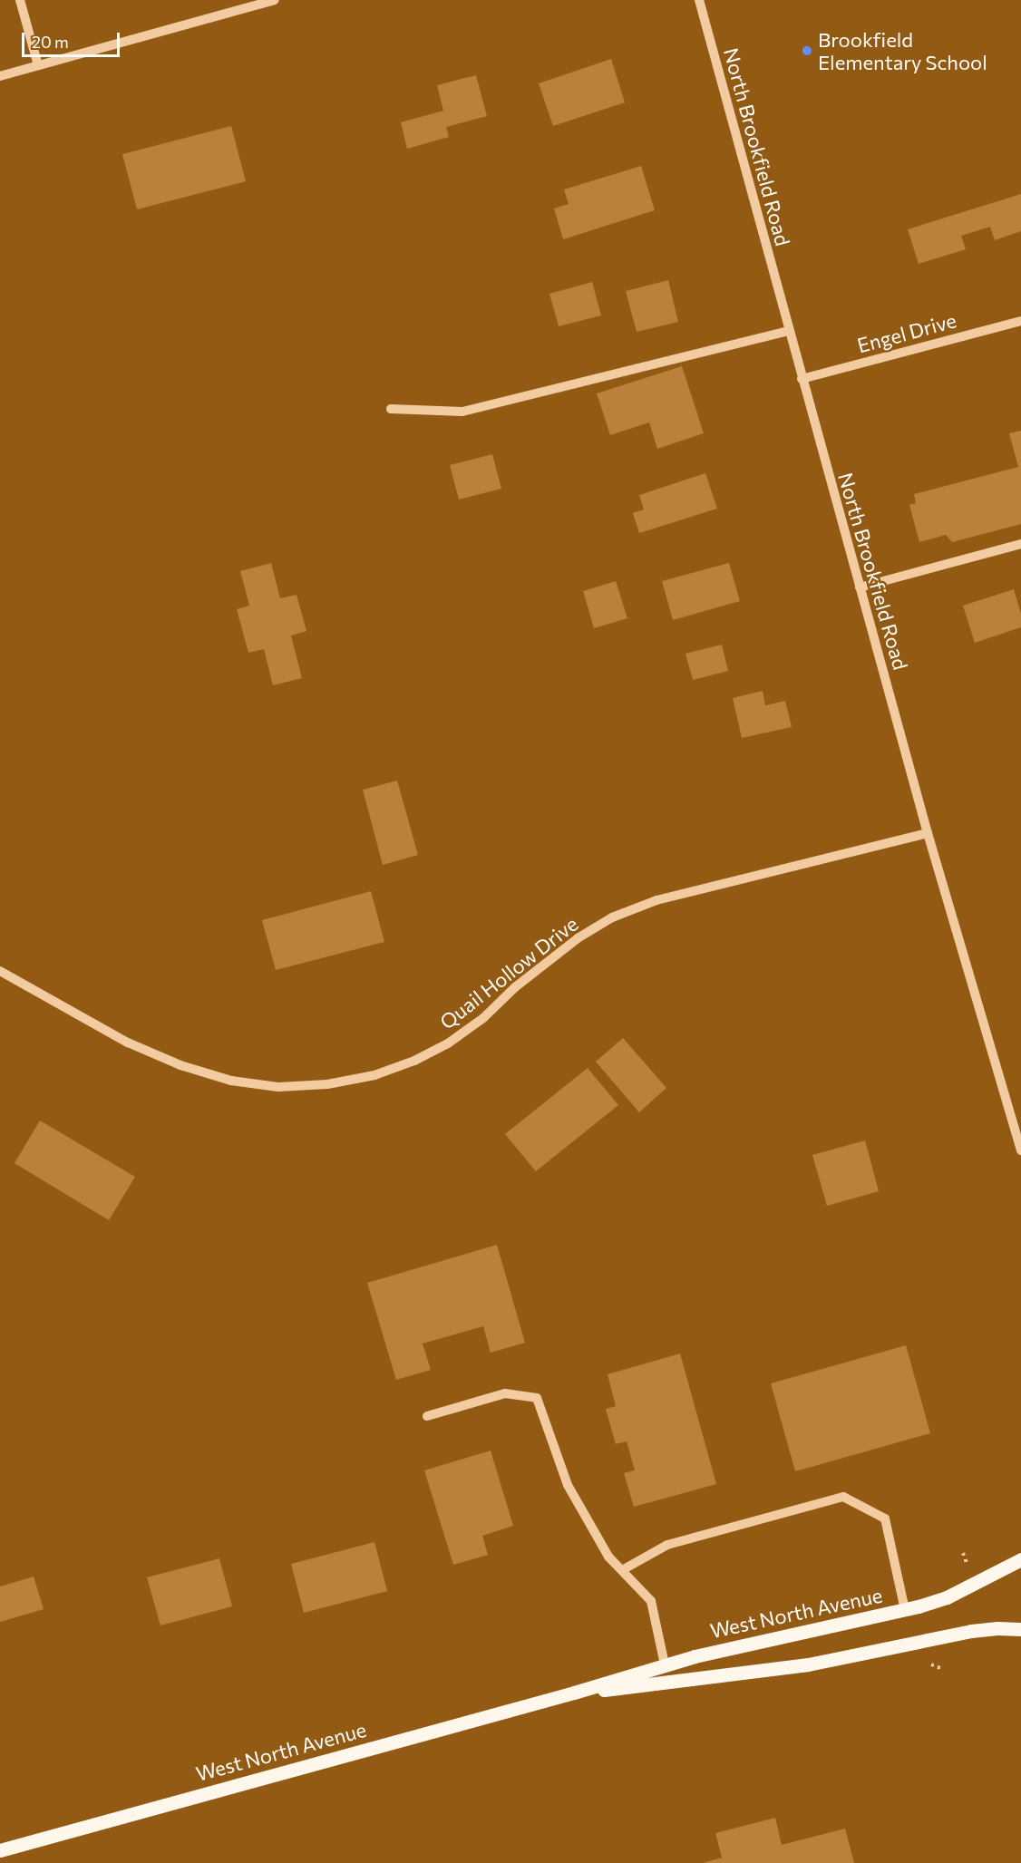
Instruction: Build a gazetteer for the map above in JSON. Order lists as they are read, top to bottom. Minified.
{"streets":{"main road":["West North Avenue"],"street":["North Brookfield Road","Engel Drive","Quail Hollow Drive"]},"crossings":[["North Brookfield Road","Engel Drive"],["North Brookfield Road","Quail Hollow Drive"]],"places":["Brookfield Elementary School"],"scale_bar":"20 m"}
